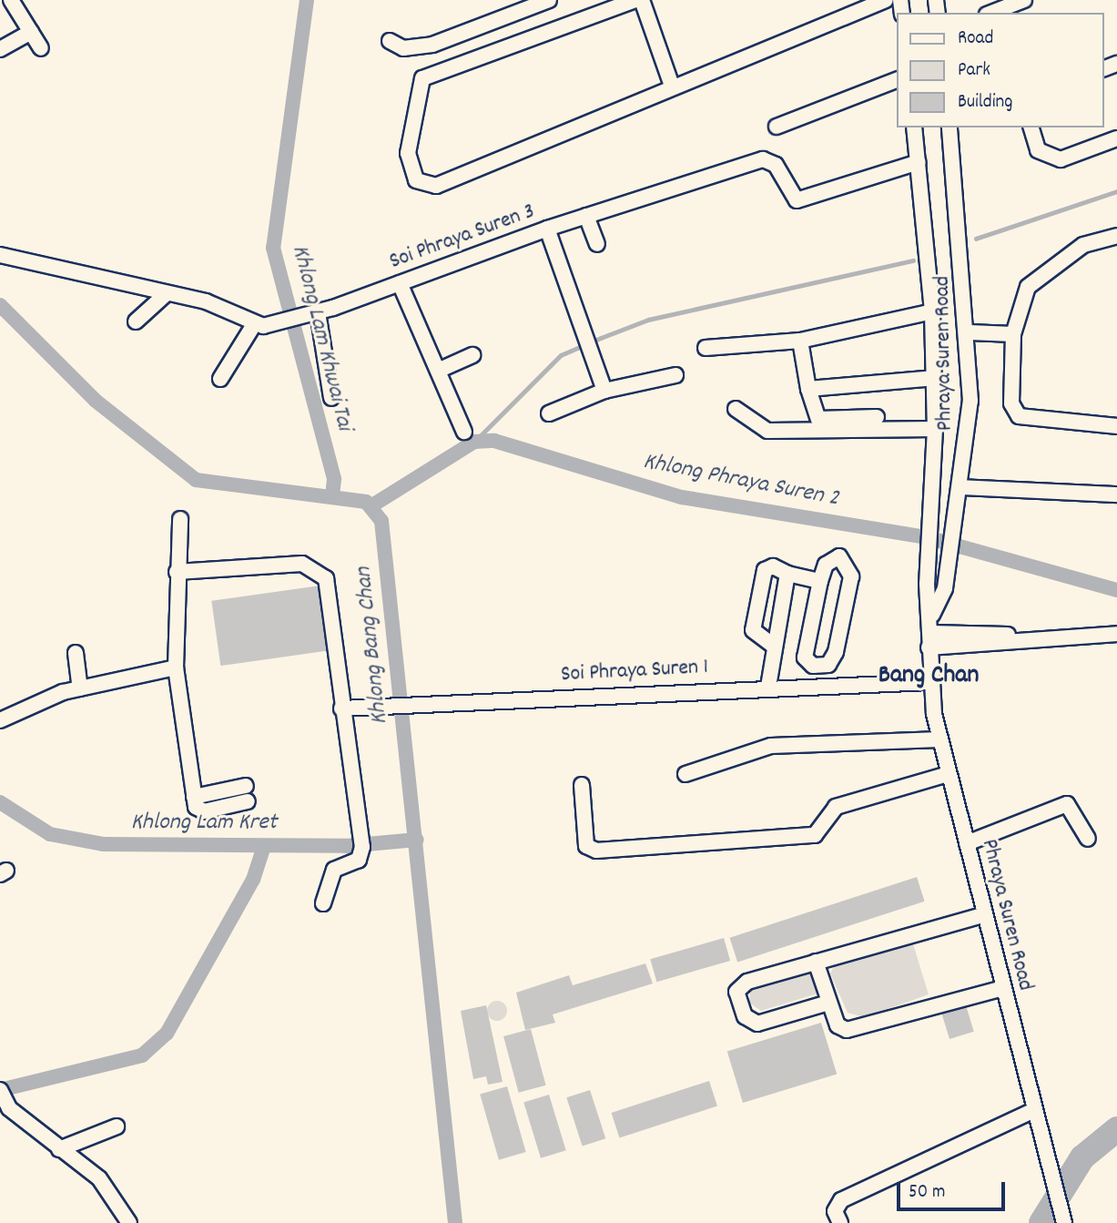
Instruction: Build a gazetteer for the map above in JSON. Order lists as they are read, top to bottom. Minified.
{"streets":{"street":["Soi Phraya Suren 3","Phraya Suren Road","Soi Phraya Suren 1"]},"crossings":[["Soi Phraya Suren 3","Phraya Suren Road"],["Phraya Suren Road","Soi Phraya Suren 1"]],"districts":["Bang Chan"],"water":["Khlong Lam Khwai Tai","Khlong Phraya Suren 2","Khlong Bang Chan","Khlong Lam Kret"],"legend":["Road","Park","Building"],"scale_bar":"50 m"}
